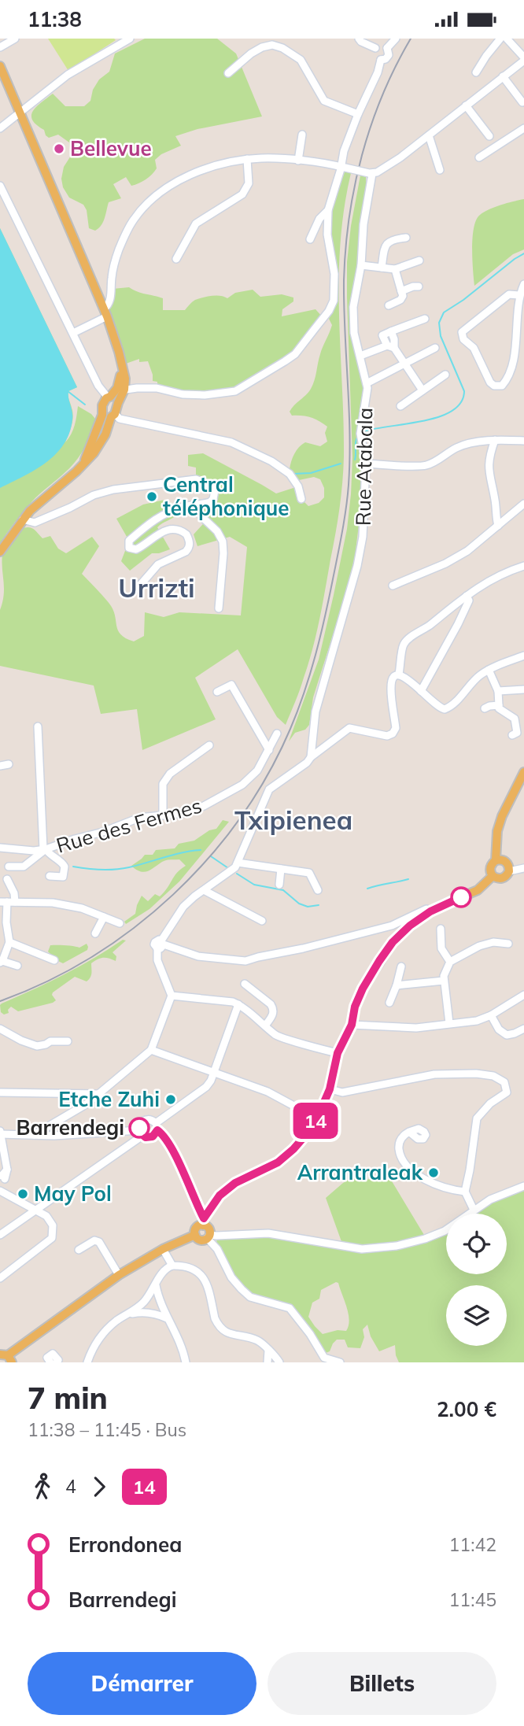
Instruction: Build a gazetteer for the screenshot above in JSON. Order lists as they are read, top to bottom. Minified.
{"streets":{"street":["Rue Atabala","Rue des Fermes"]},"districts":["Urrizti","Txipienea"],"places":["Bellevue","Central téléphonique","Etche Zuhi","Barrendegi","Arrantraleak","May Pol"],"lines":["bus line 14"],"page":{"status":"11:38","on_map":"14","heading":["7 min","11:38 – 11:45 · Bus","2.00 €"],"legs":["4","14"],"list":[{"name":"Errondonea","value":"11:42"},{"name":"Barrendegi","value":"11:45"}],"buttons":["Démarrer","Billets"]}}
